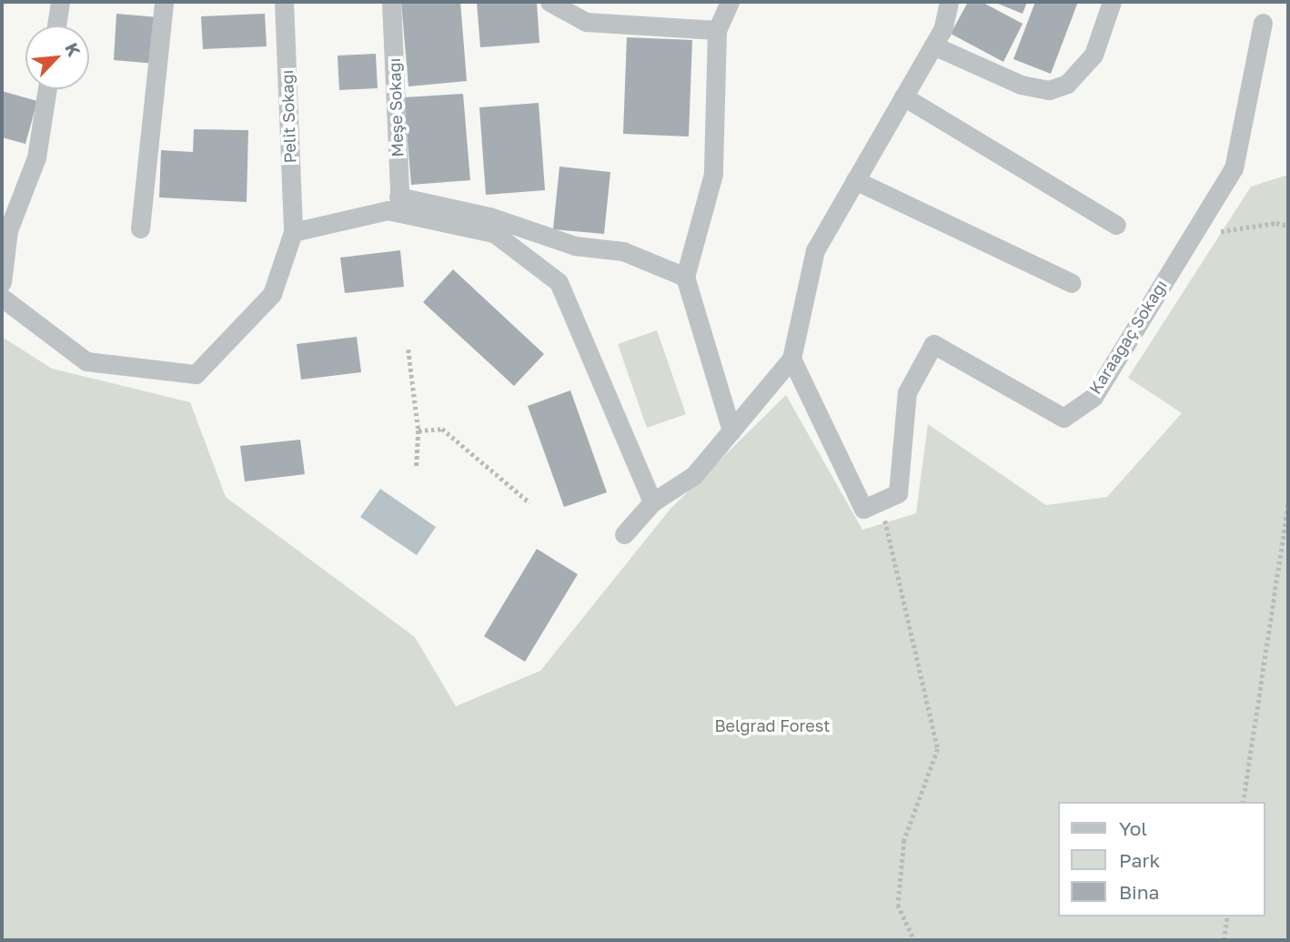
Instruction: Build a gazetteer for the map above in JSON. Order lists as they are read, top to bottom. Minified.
{"streets":{"street":["Meşe Sokağı","Pelit Sokağı","Karaağaç Sokağı"]},"parks":["Belgrad Forest"],"legend":["Yol","Park","Bina"],"north":"top right"}
